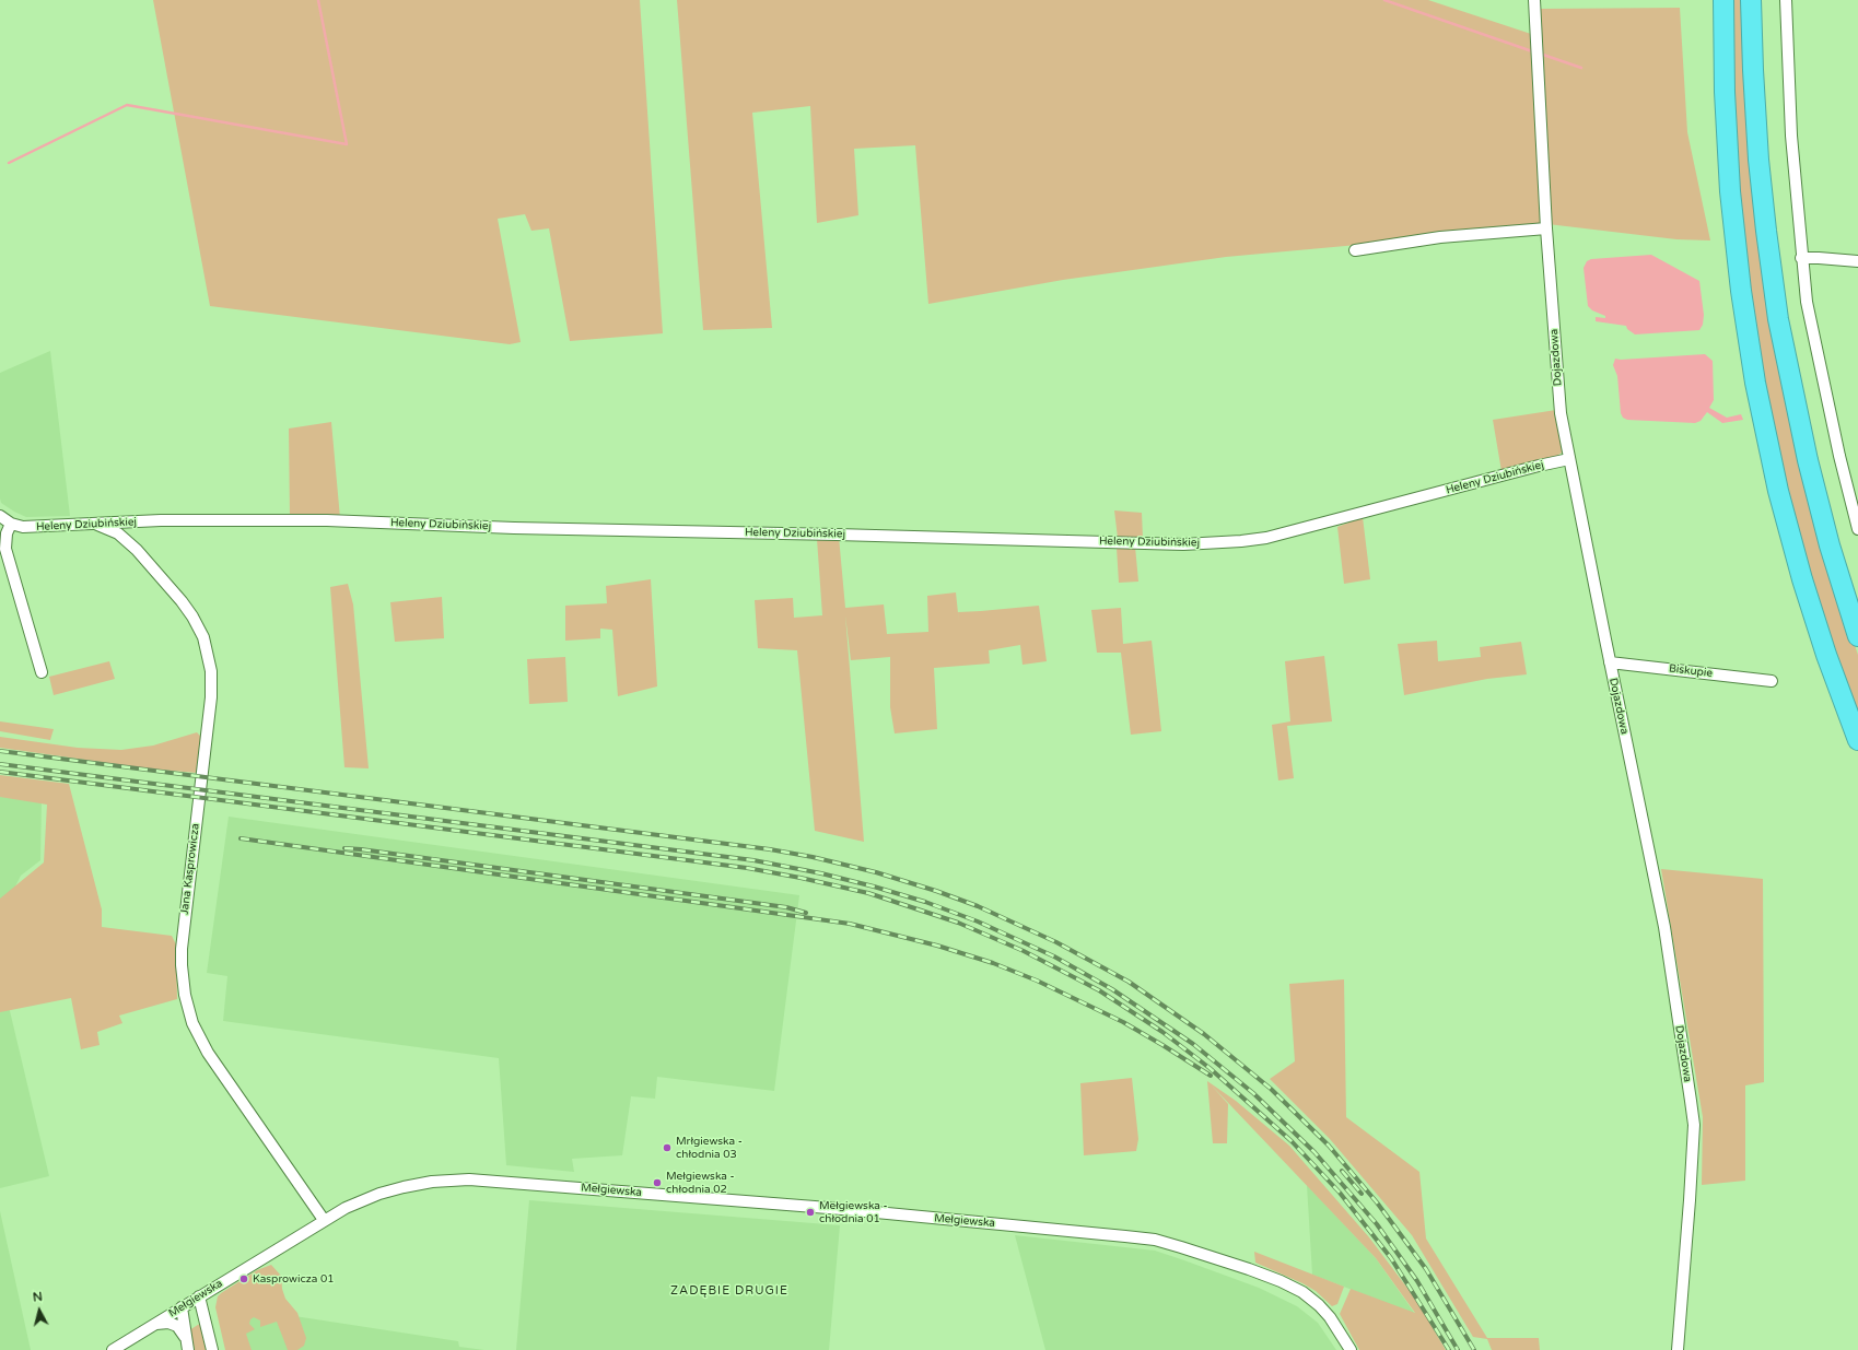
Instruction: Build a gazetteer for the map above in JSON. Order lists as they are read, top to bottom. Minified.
{"streets":{"street":["Dojazdowa","Heleny Dziubińskiej","Biskupie","Jana Kasprowicza","Mełgiewska"]},"crossings":[["Dojazdowa","Heleny Dziubińskiej"],["Dojazdowa","Biskupie"],["Heleny Dziubińskiej","Jana Kasprowicza"],["Jana Kasprowicza","Mełgiewska"]],"districts":["ZADĘBIE DRUGIE"],"places":["Mrłgiewska - chłodnia 03","Mełgiewska - chłodnia 02","Mełgiewska - chłodnia 01","Kasprowicza 01"],"north":"top"}
